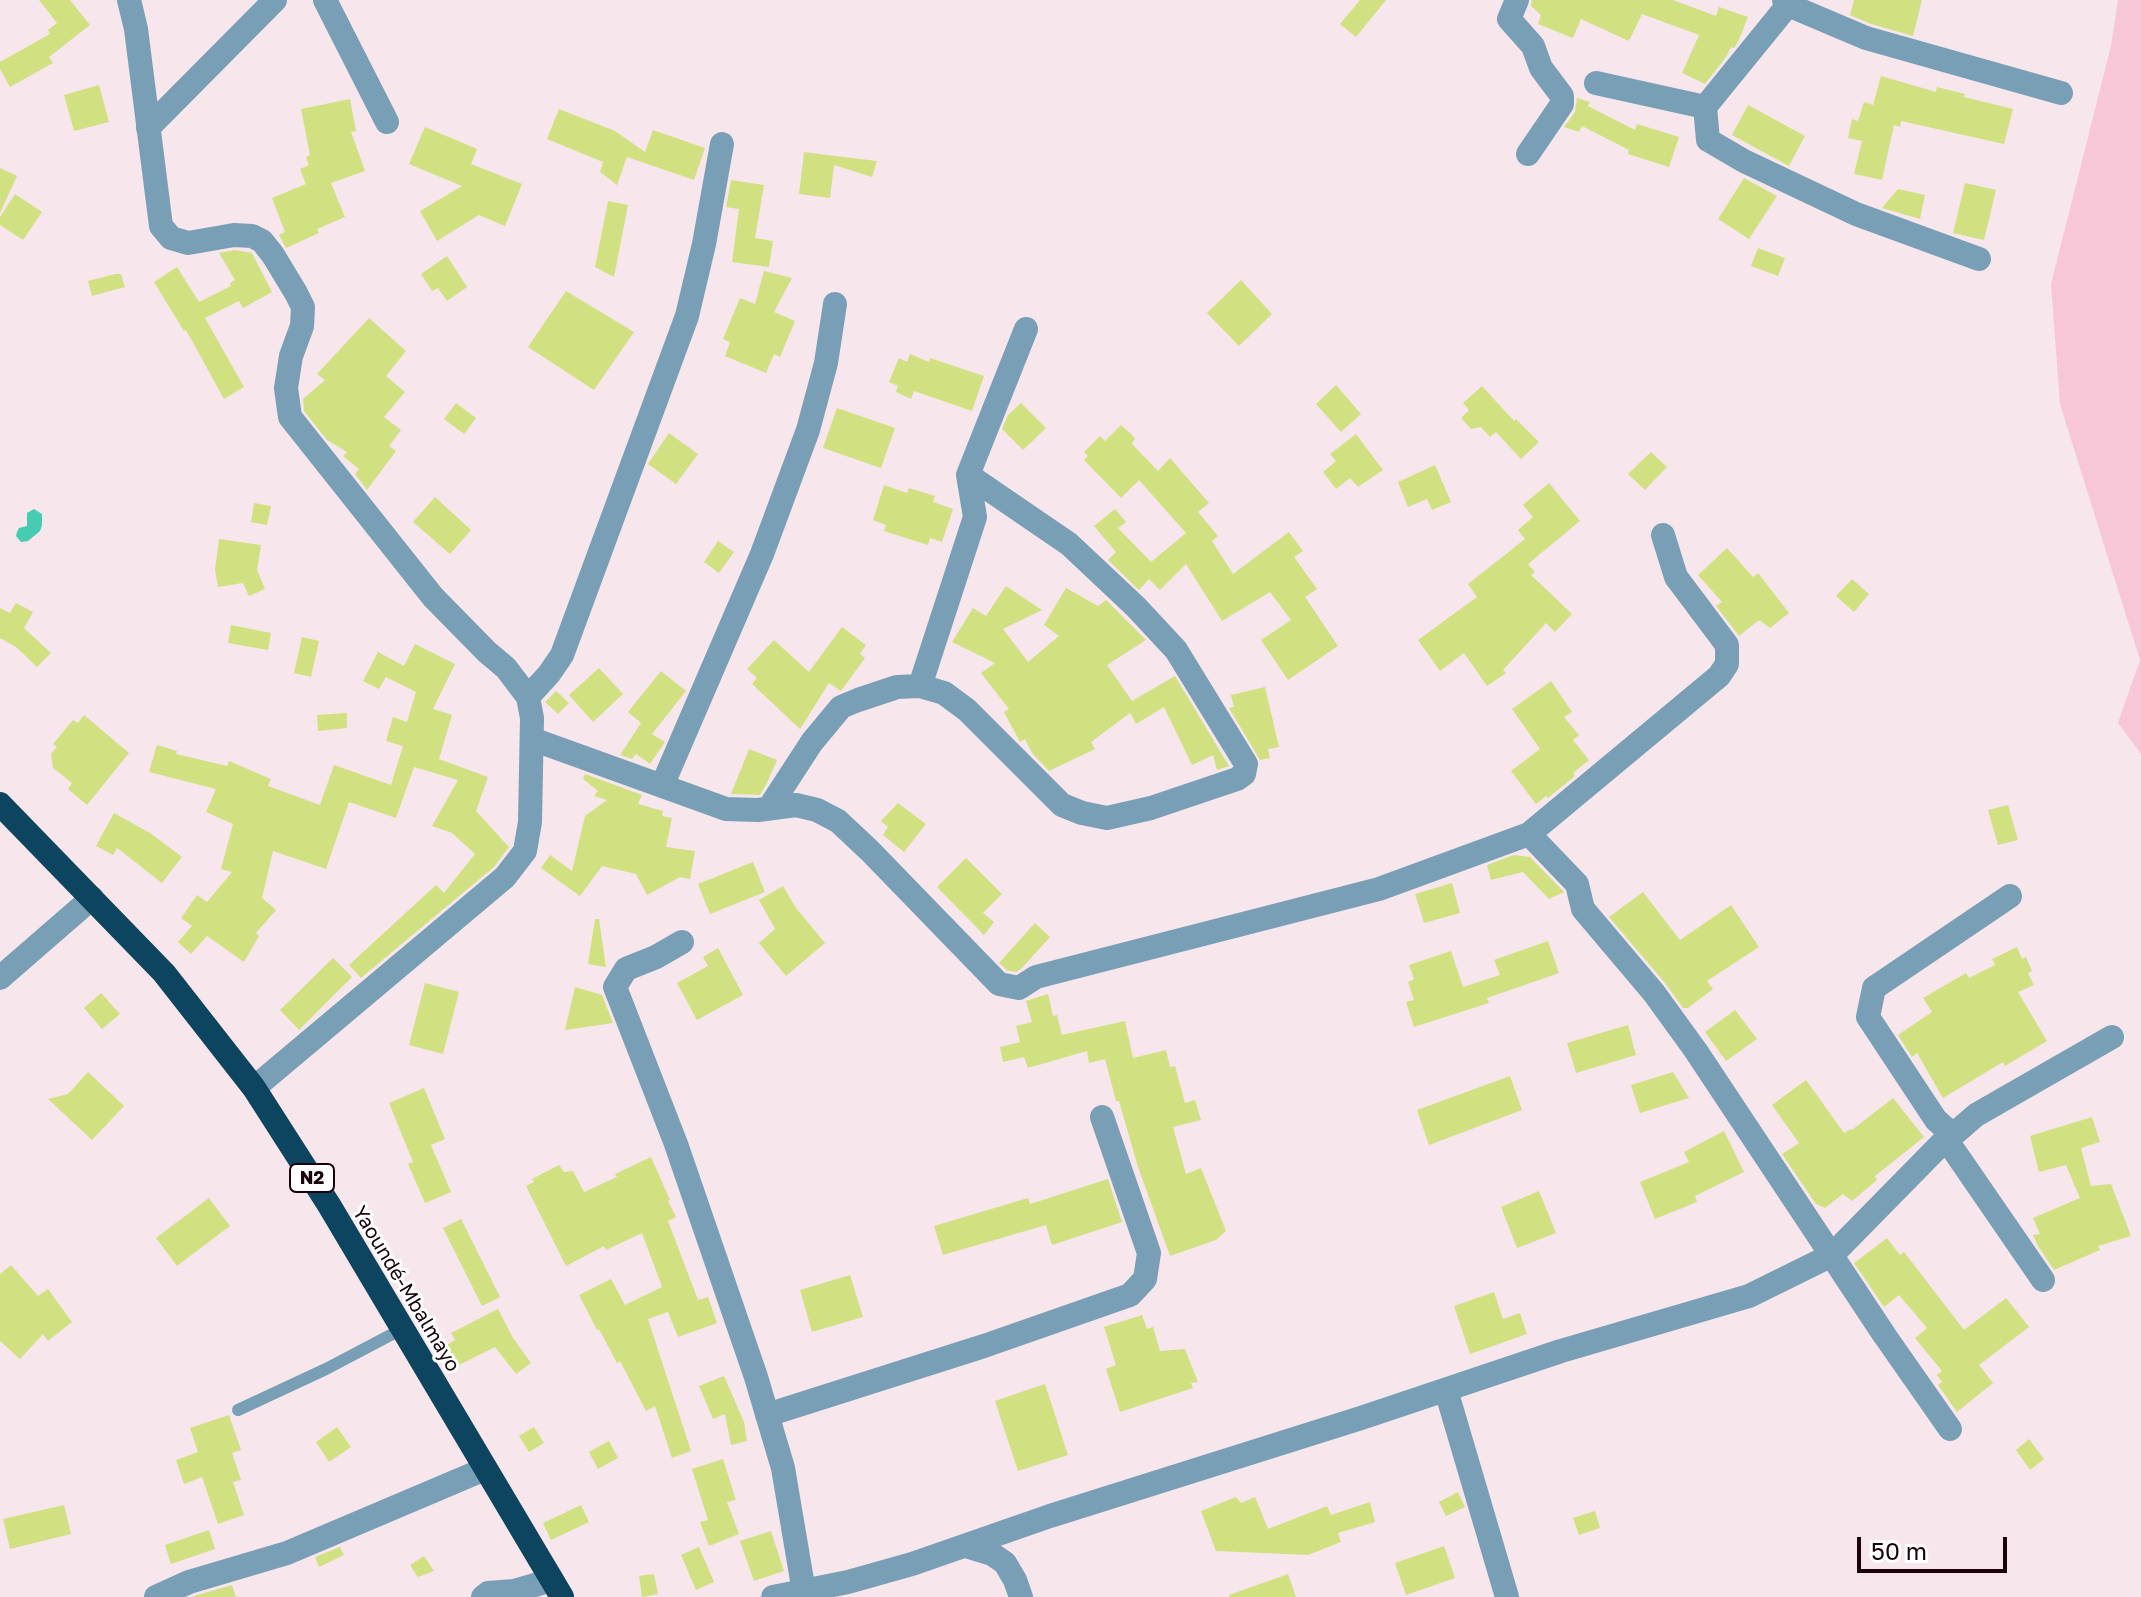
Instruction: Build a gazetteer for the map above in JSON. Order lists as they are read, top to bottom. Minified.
{"streets":{"highway":["N2","Yaoundé-Mbalmayo"]},"scale_bar":"50 m"}
